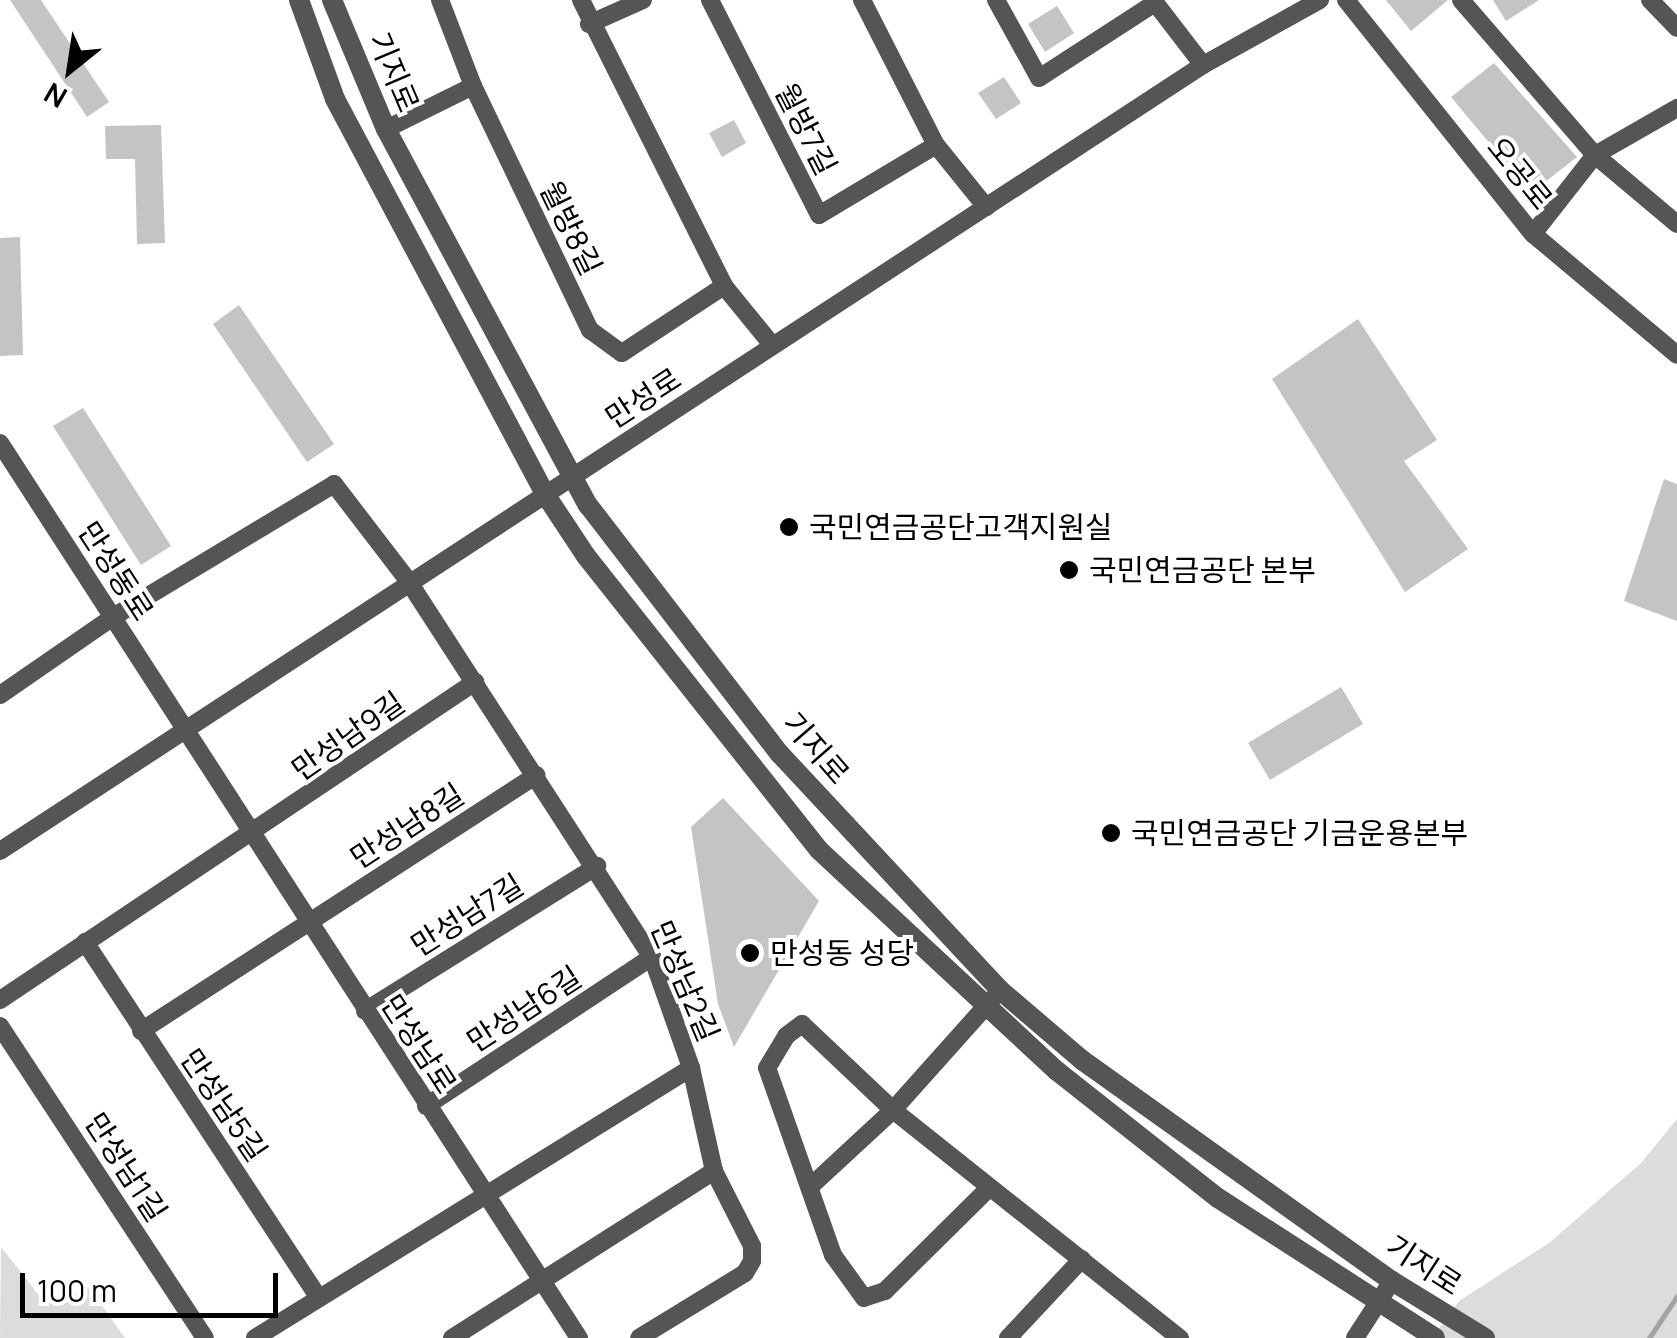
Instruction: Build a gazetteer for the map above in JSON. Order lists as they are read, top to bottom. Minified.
{"streets":{"street":["기지로","월방7길","오공로","월방8길","만성로","만성동로","만성남9길","만성남8길","만성남7길","만성남2길","만성남6길","만성남로","만성남5길","만성남1길"]},"crossings":[["기지로","만성로"],["만성로","만성동로"],["만성로","만성남2길"],["만성로","만성남로"],["만성동로","만성남2길"],["만성동로","만성남로"],["만성남9길","만성남2길"],["만성남9길","만성남로"],["만성남8길","만성남2길"],["만성남8길","만성남로"],["만성남7길","만성남2길"],["만성남7길","만성남로"],["만성남2길","만성남6길"],["만성남6길","만성남로"]],"places":["국민연금공단고객지원실","국민연금공단 본부","국민연금공단 기금운용본부","만성동 성당"],"scale_bar":"100 m","north":"bottom left"}
